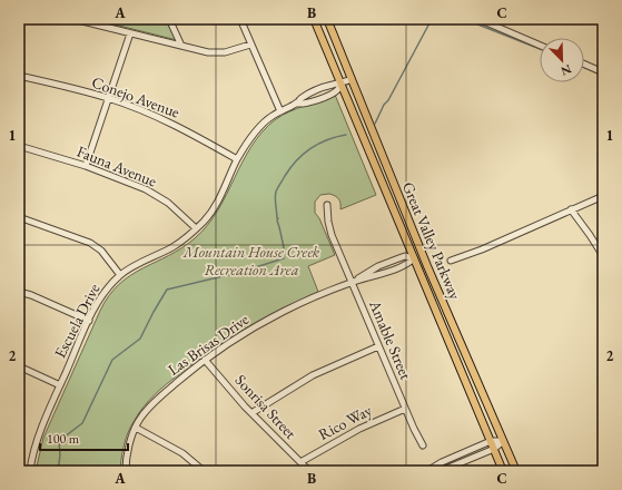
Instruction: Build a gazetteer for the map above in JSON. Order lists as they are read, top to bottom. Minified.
{"streets":{"main road":["Great Valley Parkway"],"street":["Conejo Avenue","Fauna Avenue","Escuela Drive","Amable Street","Las Brisas Drive","Sonrisa Street","Rico Way"]},"crossings":[["Conejo Avenue","Escuela Drive"],["Fauna Avenue","Escuela Drive"],["Great Valley Parkway","Escuela Drive"],["Great Valley Parkway","Las Brisas Drive"],["Amable Street","Las Brisas Drive"],["Amable Street","Rico Way"],["Las Brisas Drive","Sonrisa Street"],["Sonrisa Street","Rico Way"]],"parks":["Mountain House Creek Recreation Area"],"scale_bar":"100 m","north":"bottom right","grid":{"columns":["A","B","C"],"rows":["1","2"]}}
